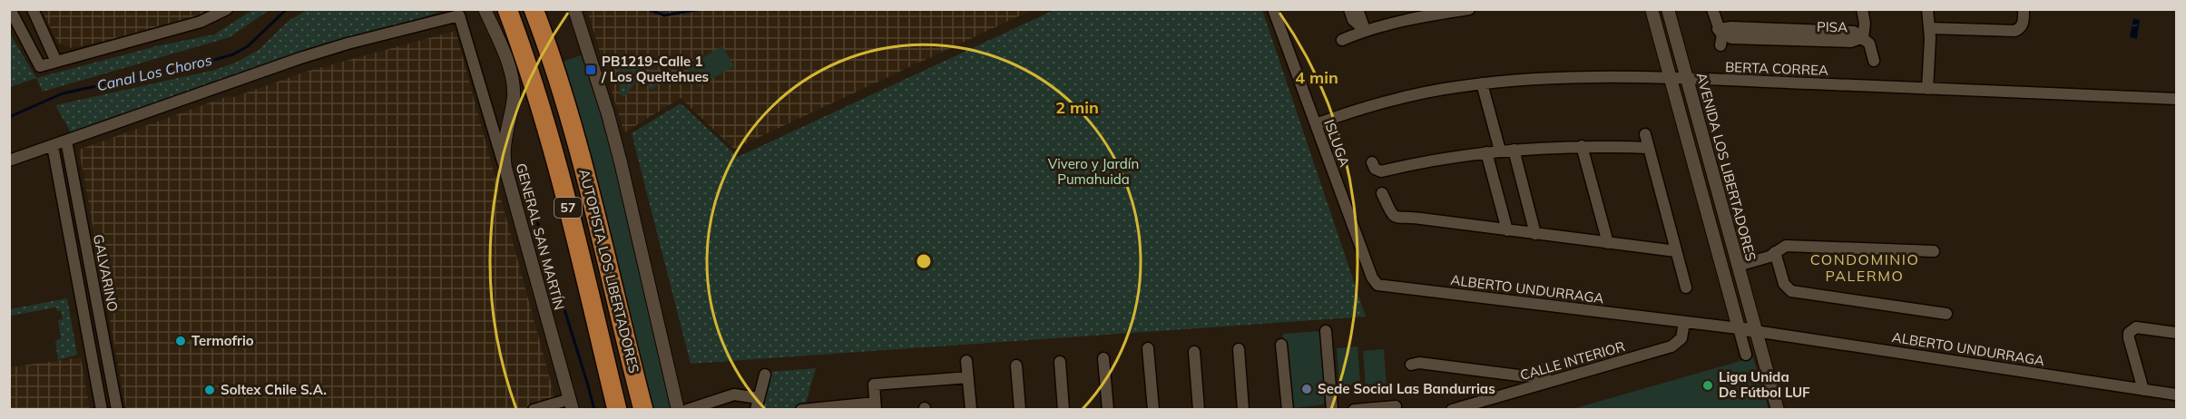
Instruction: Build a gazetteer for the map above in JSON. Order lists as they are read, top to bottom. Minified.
{"streets":{"highway":["57","AUTOPISTA LOS LIBERTADORES"],"street":["PISA","BERTA CORREA","ISLUGA","AVENIDA LOS LIBERTADORES","GENERAL SAN MARTÍN","GALVARINO","ALBERTO UNDURRAGA","CALLE INTERIOR"]},"crossings":[["BERTA CORREA","ISLUGA"],["BERTA CORREA","AVENIDA LOS LIBERTADORES"],["ISLUGA","ALBERTO UNDURRAGA"],["AVENIDA LOS LIBERTADORES","ALBERTO UNDURRAGA"],["ALBERTO UNDURRAGA","CALLE INTERIOR"]],"districts":["CONDOMINIO PALERMO"],"water":["Canal Los Choros"],"parks":["Vivero y Jardín Pumahuida"],"places":{"transit":["PB1219-Calle 1 / Los Queltehues"],"other":["Termofrio","Liga Unida De Fútbol LUF","Sede Social Las Bandurrias","Soltex Chile S.A."]},"rings":["4 min","2 min"]}
